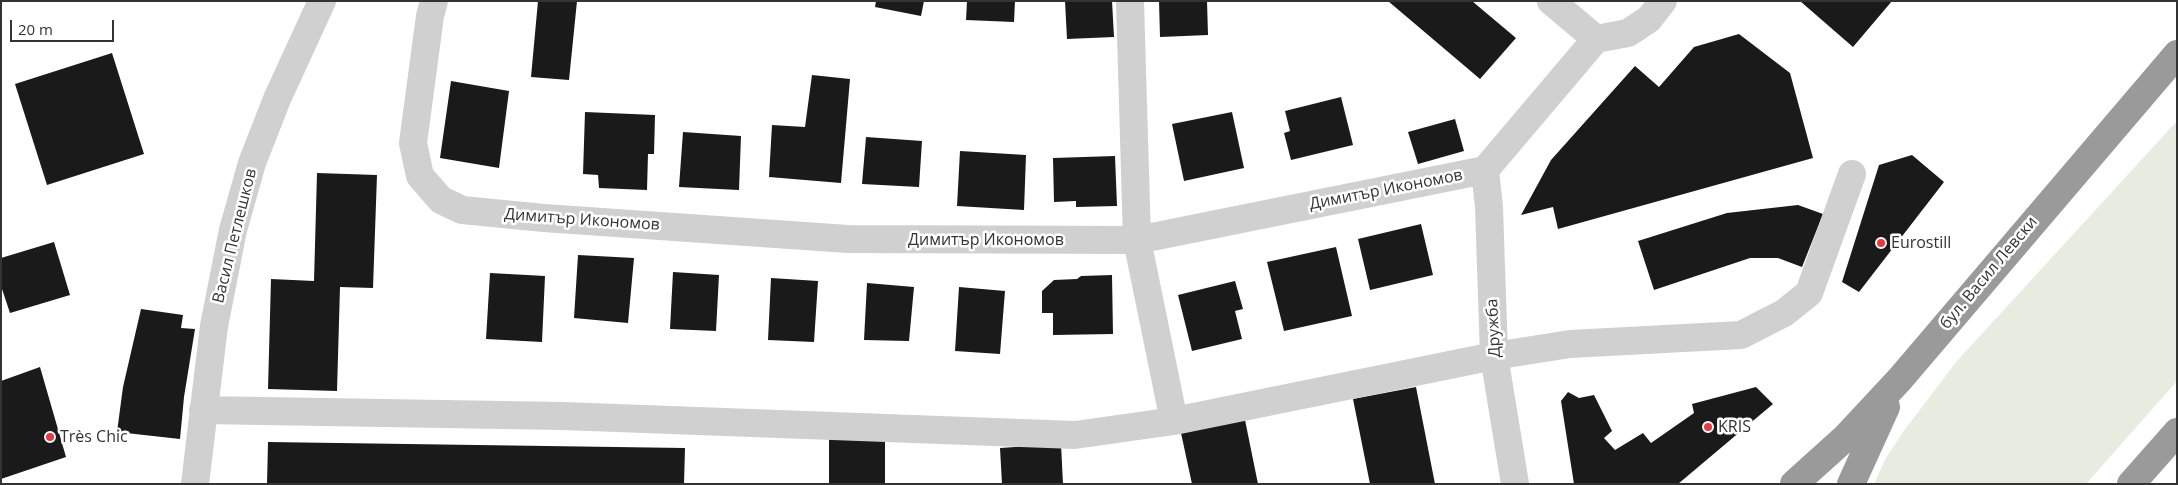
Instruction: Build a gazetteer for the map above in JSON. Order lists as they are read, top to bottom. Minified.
{"streets":{"highway":["бул. Васил Левски"],"street":["Димитър Икономов","Васил Петлешков","Дружба"]},"crossings":[["Димитър Икономов","Дружба"]],"places":["Eurostill","KRIS","Très Chic"],"scale_bar":"20 m"}
